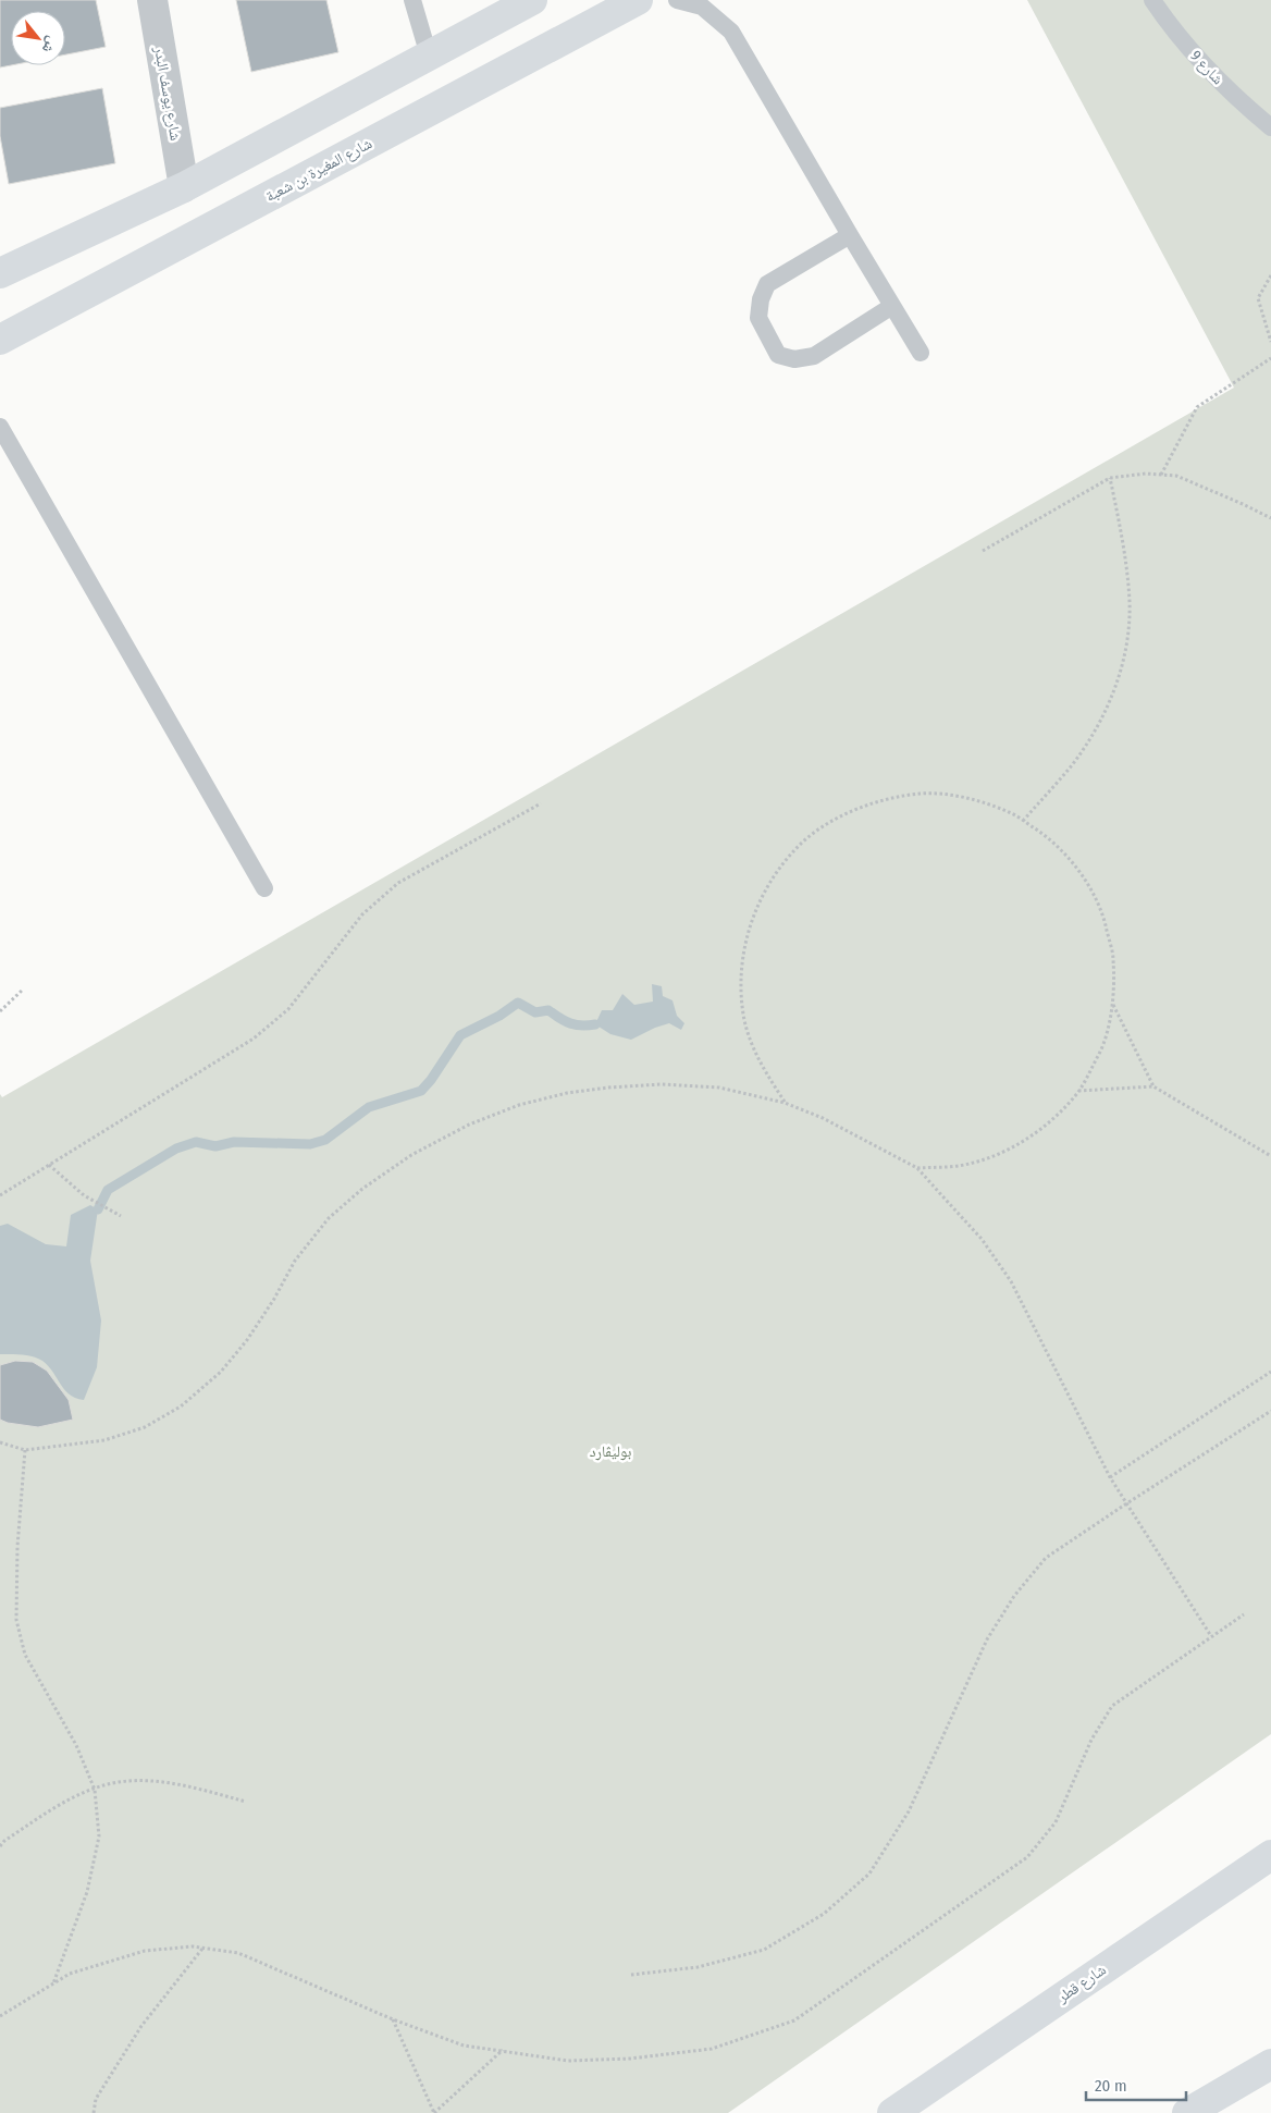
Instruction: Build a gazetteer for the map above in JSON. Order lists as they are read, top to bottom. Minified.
{"streets":{"main road":["شارع المغيرة بن شعبة","شارع قطر"],"street":["شارع يوسف البدر"],"lane":["شارع 9"]},"parks":["بوليڤارد"],"scale_bar":"20 m","north":"bottom right"}
